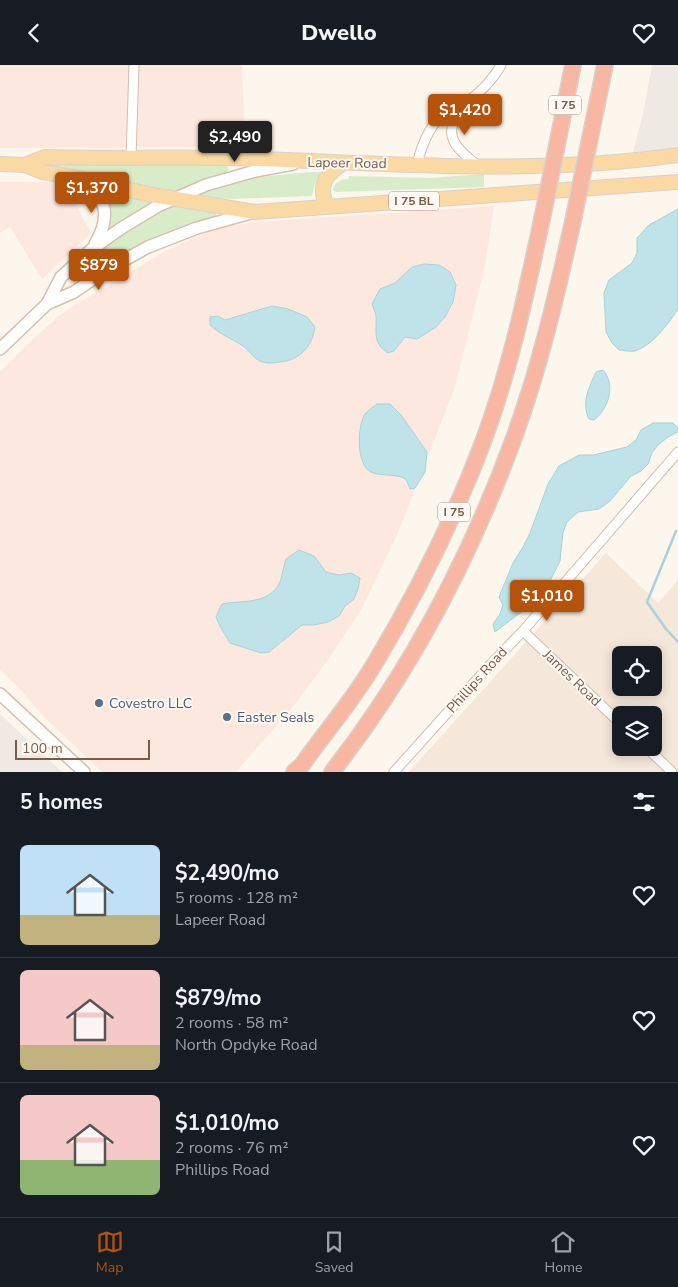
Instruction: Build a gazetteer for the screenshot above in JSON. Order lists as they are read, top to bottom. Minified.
{"streets":{"highway":["I 75"],"main road":["Lapeer Road","I 75 BL"],"street":["James Road","Phillips Road"]},"crossings":[["James Road","Phillips Road"]],"places":["Covestro LLC","Easter Seals"],"scale_bar":"100 m","page":{"header":"Dwello","price":["$1,420","$2,490","$1,370","$879","$1,010"],"scale":"100 m","heading":"5 homes","list":[{"name":"$2,490/mo","note":"5 rooms · 128 m² · Lapeer Road"},{"name":"$879/mo","note":"2 rooms · 58 m² · North Opdyke Road"},{"name":"$1,010/mo","note":"2 rooms · 76 m² · Phillips Road"}],"tabs":["Map","Saved","Home"]}}
